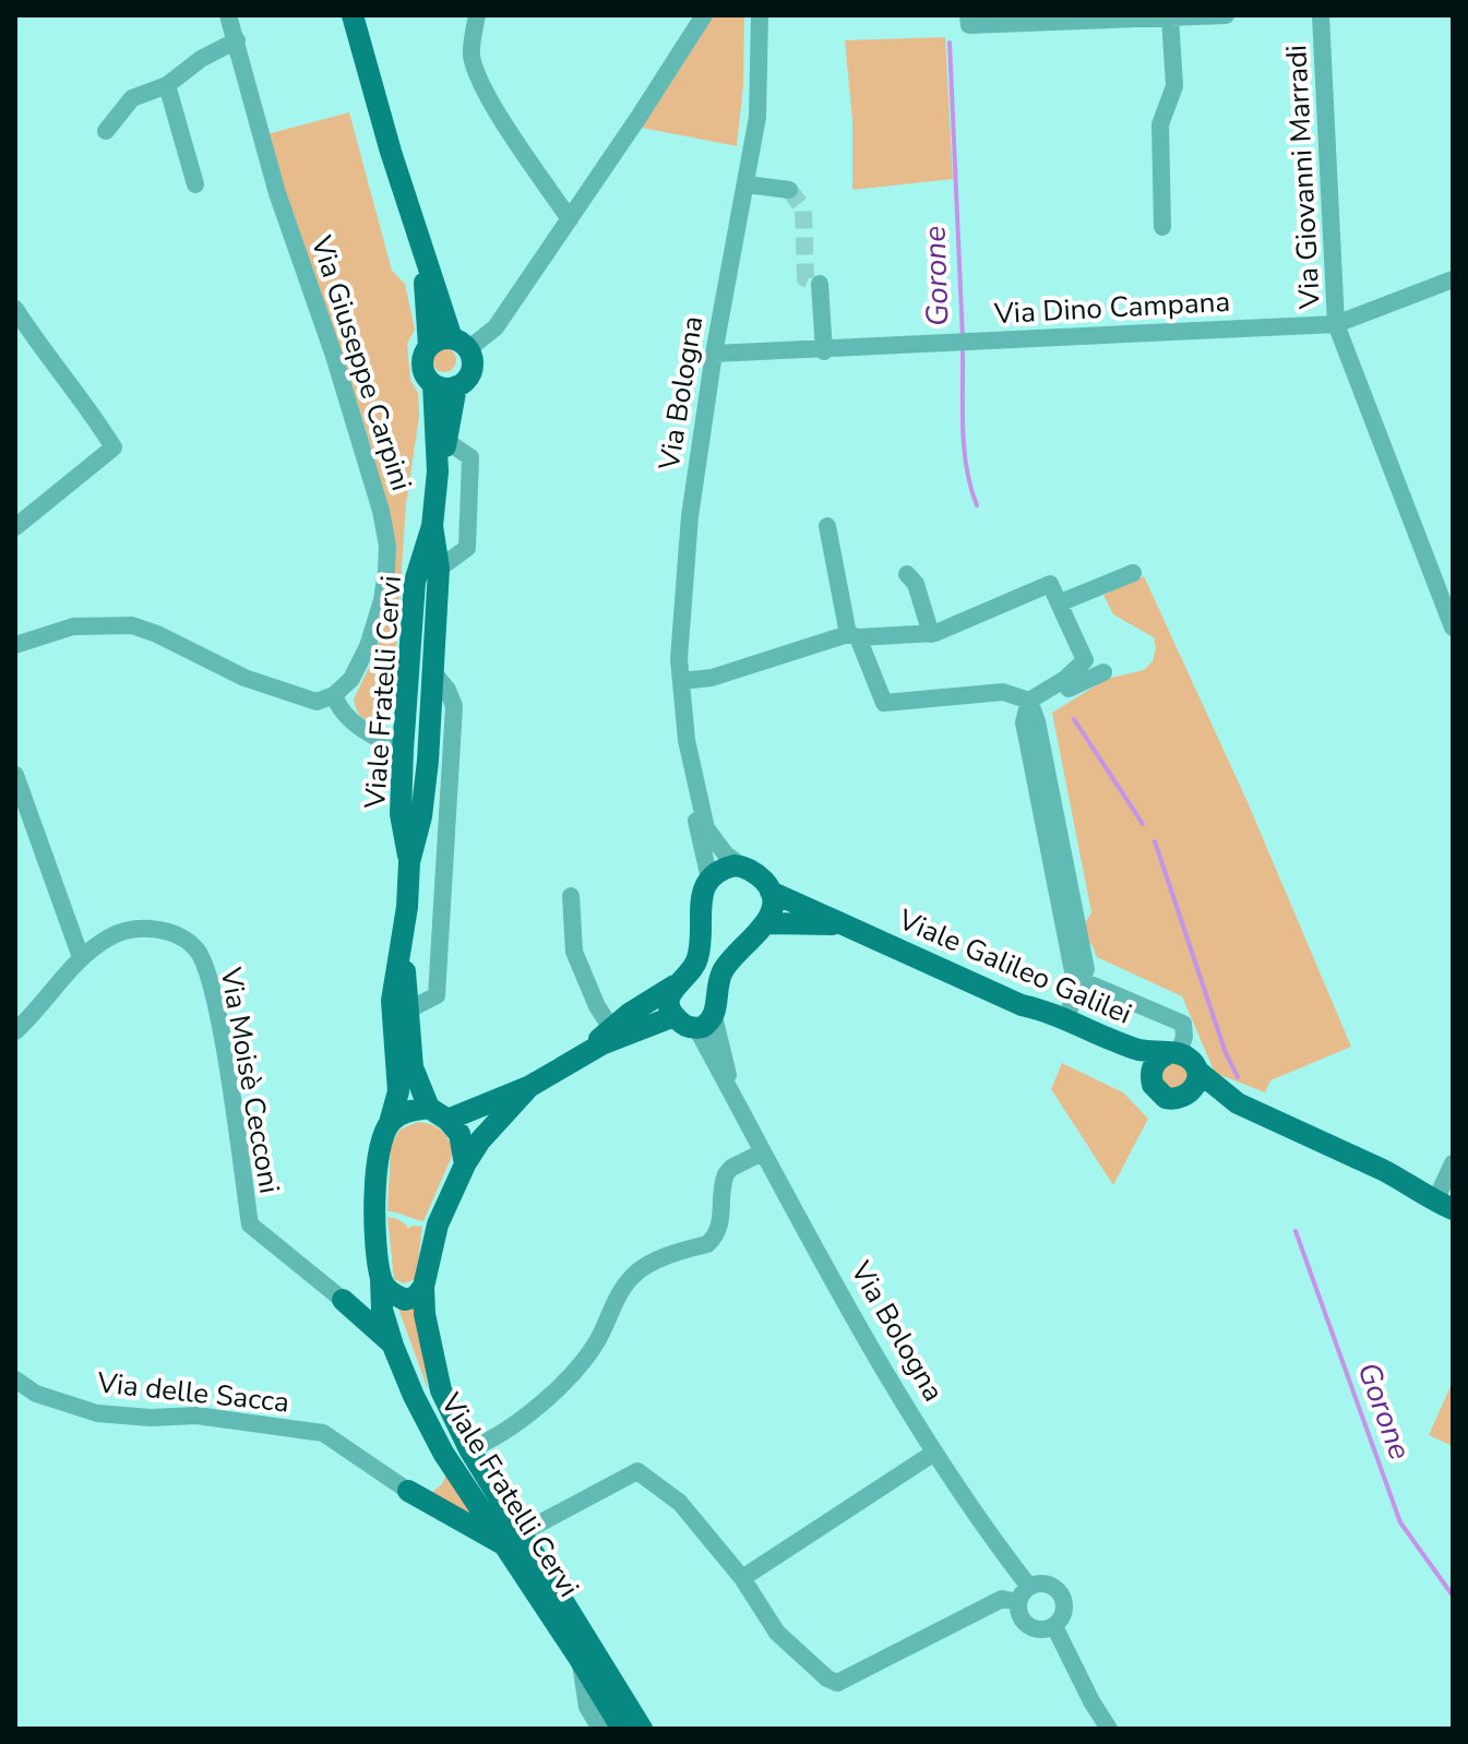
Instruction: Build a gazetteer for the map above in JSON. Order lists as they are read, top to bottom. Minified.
{"streets":{"main road":["Viale Fratelli Cervi","Viale Galileo Galilei"],"street":["Via Giovanni Marradi","Via Dino Campana","Via Giuseppe Carpini","Via Bologna","Via Moisè Cecconi","Via delle Sacca"]},"crossings":[["Via Giovanni Marradi","Via Dino Campana"],["Via Dino Campana","Via Bologna"]],"water":["Gorone"]}
